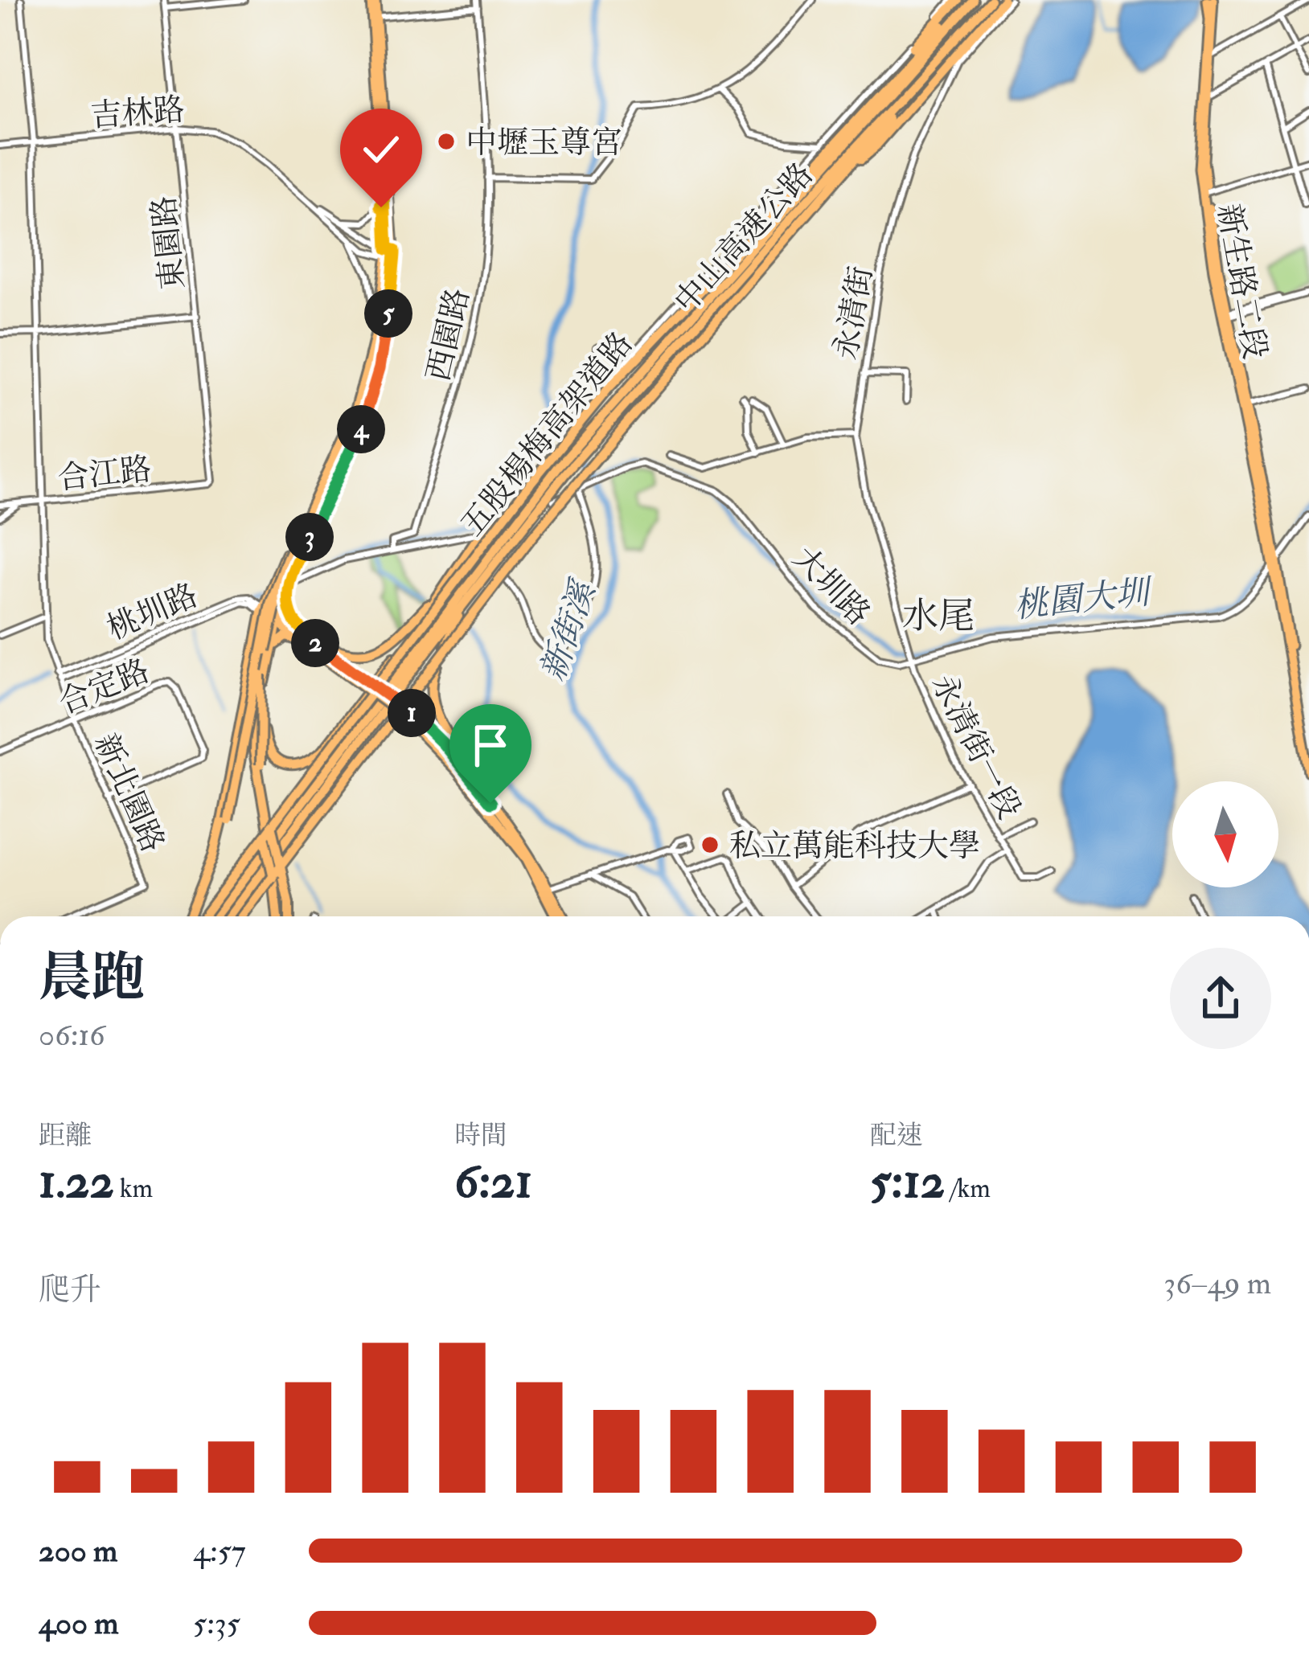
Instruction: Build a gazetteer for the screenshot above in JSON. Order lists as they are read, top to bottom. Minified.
{"streets":{"highway":["中山高速公路","五股楊梅高架道路"],"main road":["新生路二段"],"street":["吉林路","東園路","永清街","西園路","合江路","大圳路","桃圳路","合定路","永清街一段","新北園路"]},"crossings":[["吉林路","東園路"],["吉林路","新北園路"],["中山高速公路","五股楊梅高架道路"],["東園路","合江路"],["新生路二段","大圳路"],["永清街","大圳路"],["永清街","永清街一段"],["合江路","新北園路"],["大圳路","永清街一段"],["桃圳路","新北園路"],["合定路","新北園路"]],"districts":["水尾"],"water":["桃園大圳","新街溪"],"places":["中壢玉尊宮","私立萬能科技大學"],"north":"bottom","page":{"pins":["5","4","3","2","1"],"heading":["晨跑","06:16"],"stats":[["距離","1.22 km"],["時間","6:21"],["配速","5:12 /km"]],"chart":["爬升","36–49 m"],"list":[{"name":"200 m","note":"4:57"},{"name":"400 m","note":"5:35"}]}}
